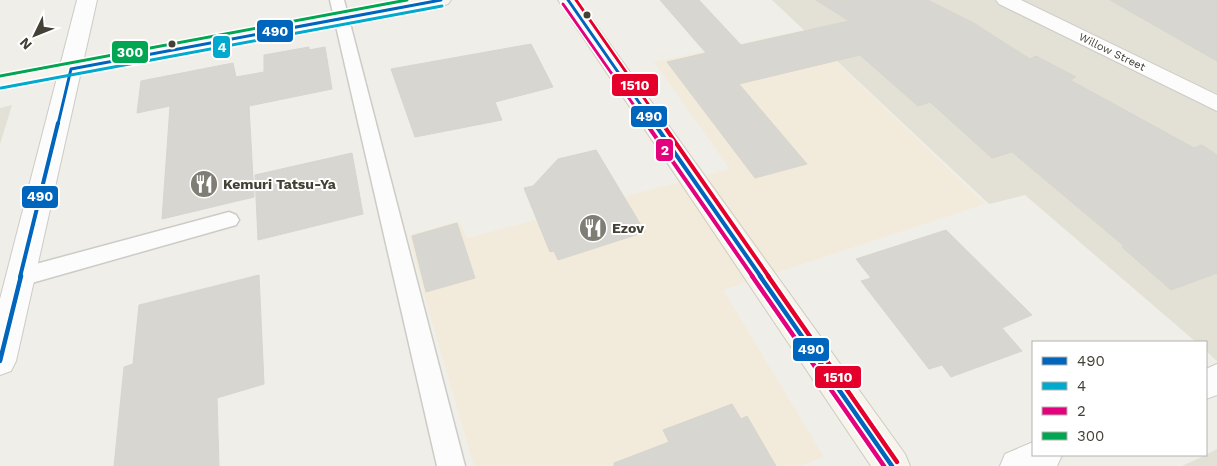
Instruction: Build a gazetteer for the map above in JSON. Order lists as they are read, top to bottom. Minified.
{"streets":{"street":["Willow Street"]},"places":{"restaurant":["Kemuri Tatsu-Ya","Ezov"]},"lines":["transit line 490","transit line 300","transit line 1510","transit line 2","transit line 4"],"legend":["490","4","2","300"],"north":"bottom left"}
